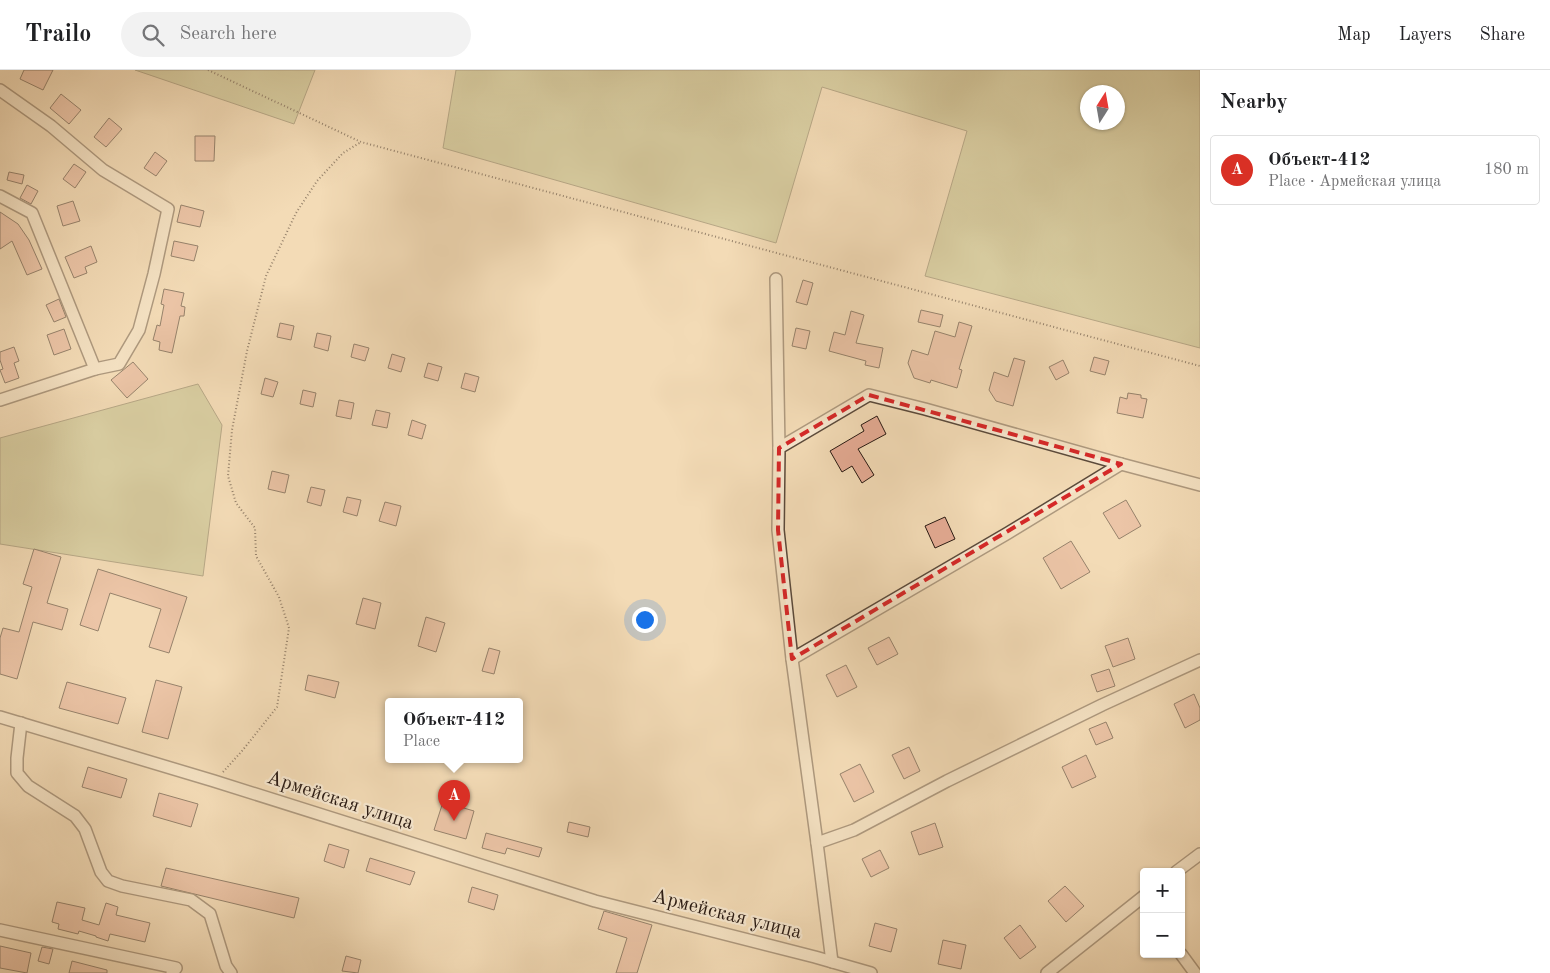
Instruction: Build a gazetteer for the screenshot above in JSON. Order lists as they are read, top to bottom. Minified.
{"streets":{"street":["Армейская улица"]},"north":"top","page":{"header":"Trailo","search":"Search here","nav":["Map","Layers","Share"],"heading":"Nearby","list":[{"mark":"A","name":"Объект-412","note":"Place · Армейская улица","value":"180 m"}],"popup":["Объект-412","Place"],"pins":"A","map_buttons":["+","−"]}}
